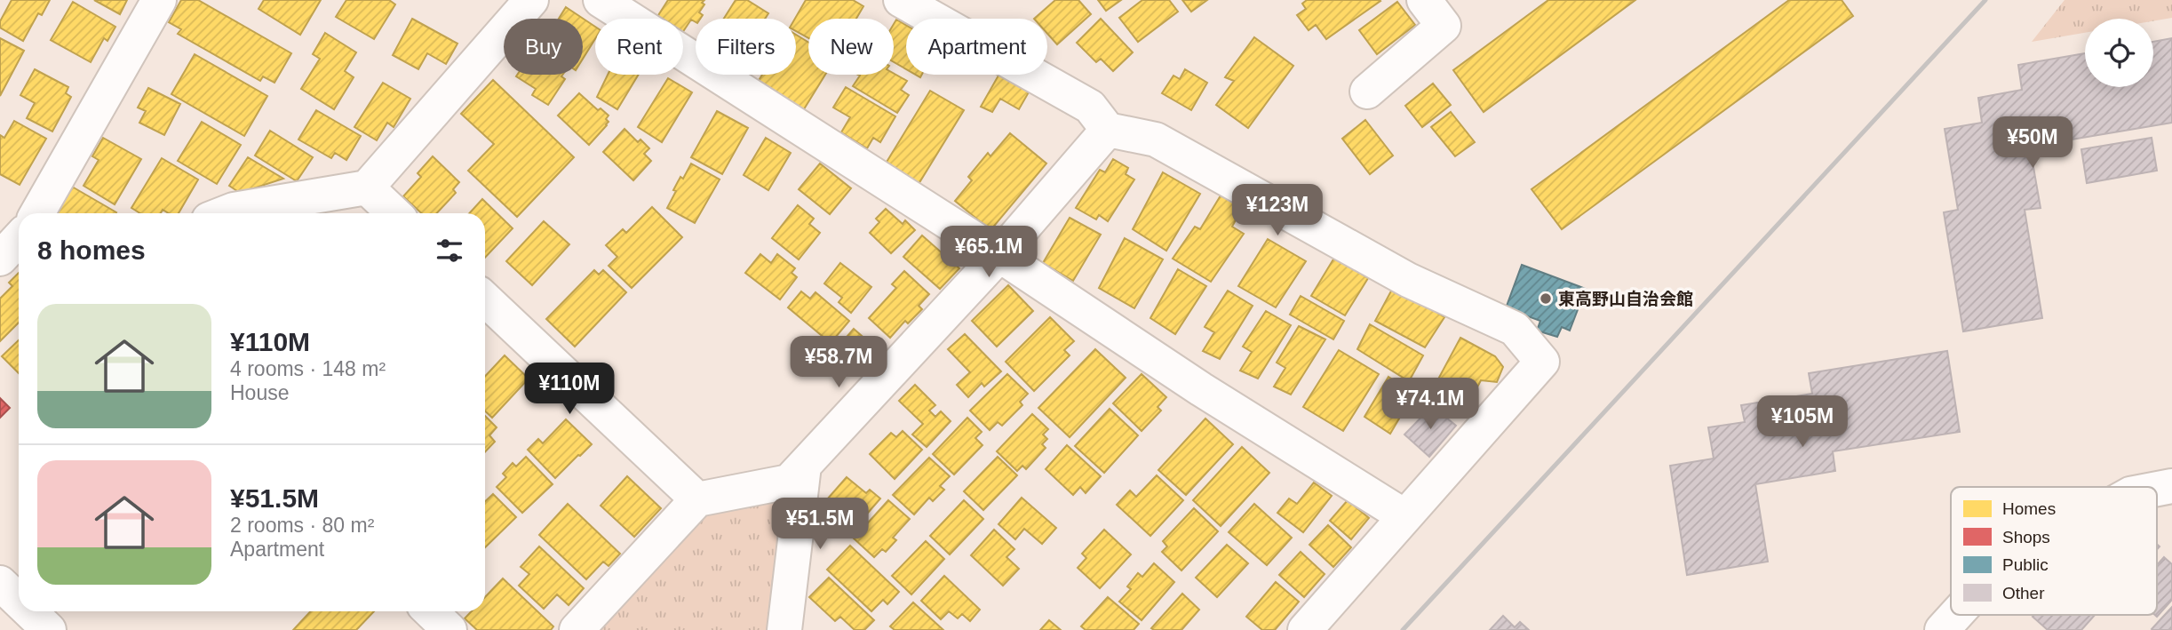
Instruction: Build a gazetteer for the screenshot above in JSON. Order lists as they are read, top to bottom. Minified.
{"places":["東高野山自治会館"],"legend":["Homes","Shops","Public","Other"],"page":{"chip":["Buy","Rent","Filters","New","Apartment"],"price":["¥50M","¥123M","¥65.1M","¥58.7M","¥110M","¥74.1M","¥105M","¥51.5M"],"heading":"8 homes","list":[{"name":"¥110M","note":"4 rooms · 148 m² · House"},{"name":"¥51.5M","note":"2 rooms · 80 m² · Apartment"}]}}
